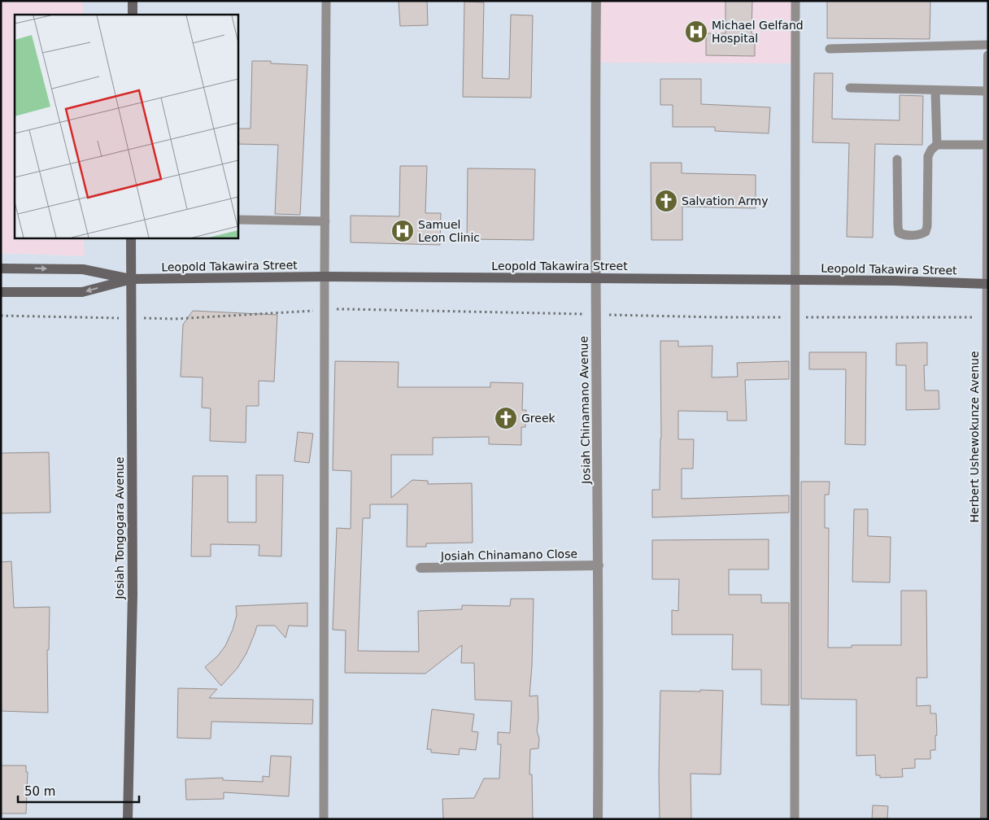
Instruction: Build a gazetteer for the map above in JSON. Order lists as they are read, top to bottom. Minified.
{"streets":{"main road":["Leopold Takawira Street","Josiah Tongogara Avenue"],"street":["Josiah Chinamano Avenue","Herbert Ushewokunze Avenue","Josiah Chinamano Close"]},"crossings":[["Leopold Takawira Street","Josiah Chinamano Avenue"],["Leopold Takawira Street","Herbert Ushewokunze Avenue"],["Leopold Takawira Street","Josiah Tongogara Avenue"],["Josiah Chinamano Avenue","Josiah Chinamano Close"]],"places":{"hospital":["Michael Gelfand Hospital","Samuel Leon Clinic"],"church":["Salvation Army","Greek"]},"scale_bar":"50 m"}
